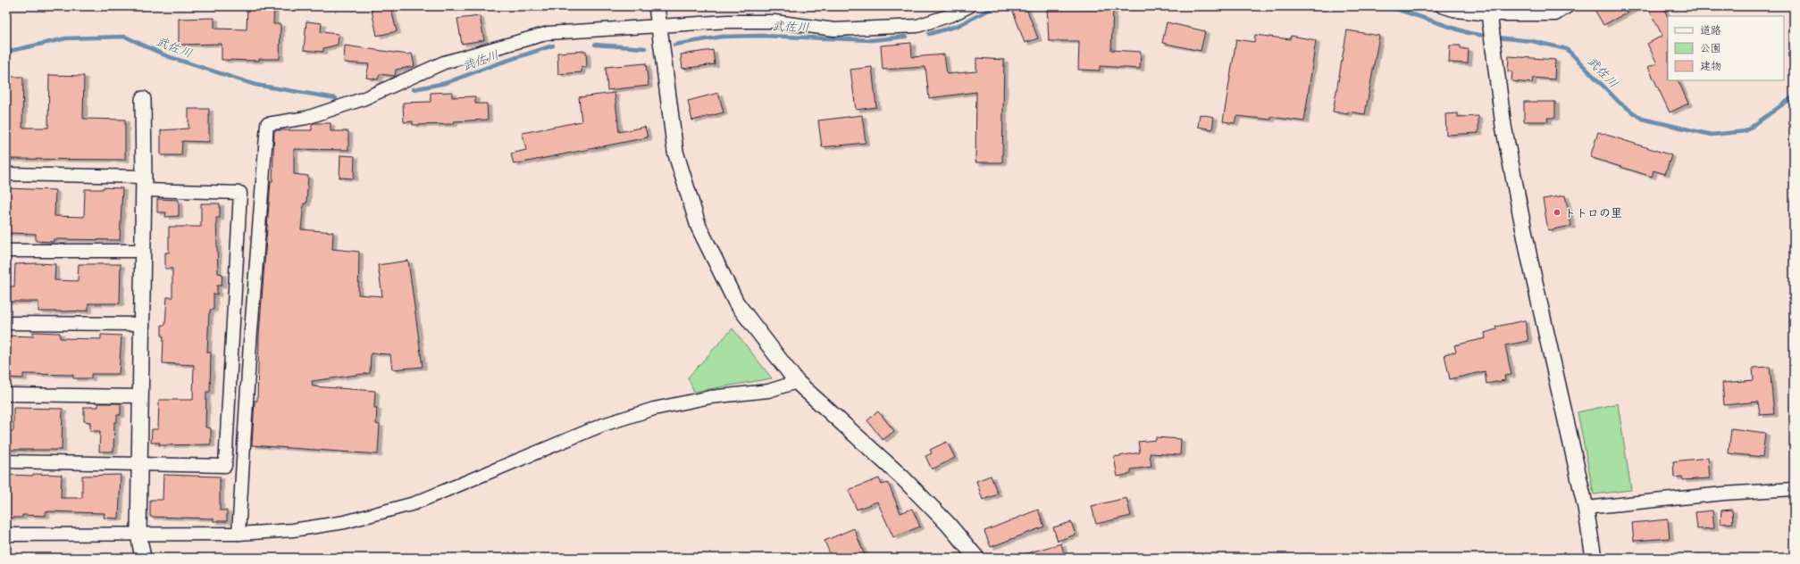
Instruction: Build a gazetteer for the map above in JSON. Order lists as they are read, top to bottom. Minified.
{"water":["武佐川"],"places":["トトロの里"],"legend":["道路","公園","建物"]}
